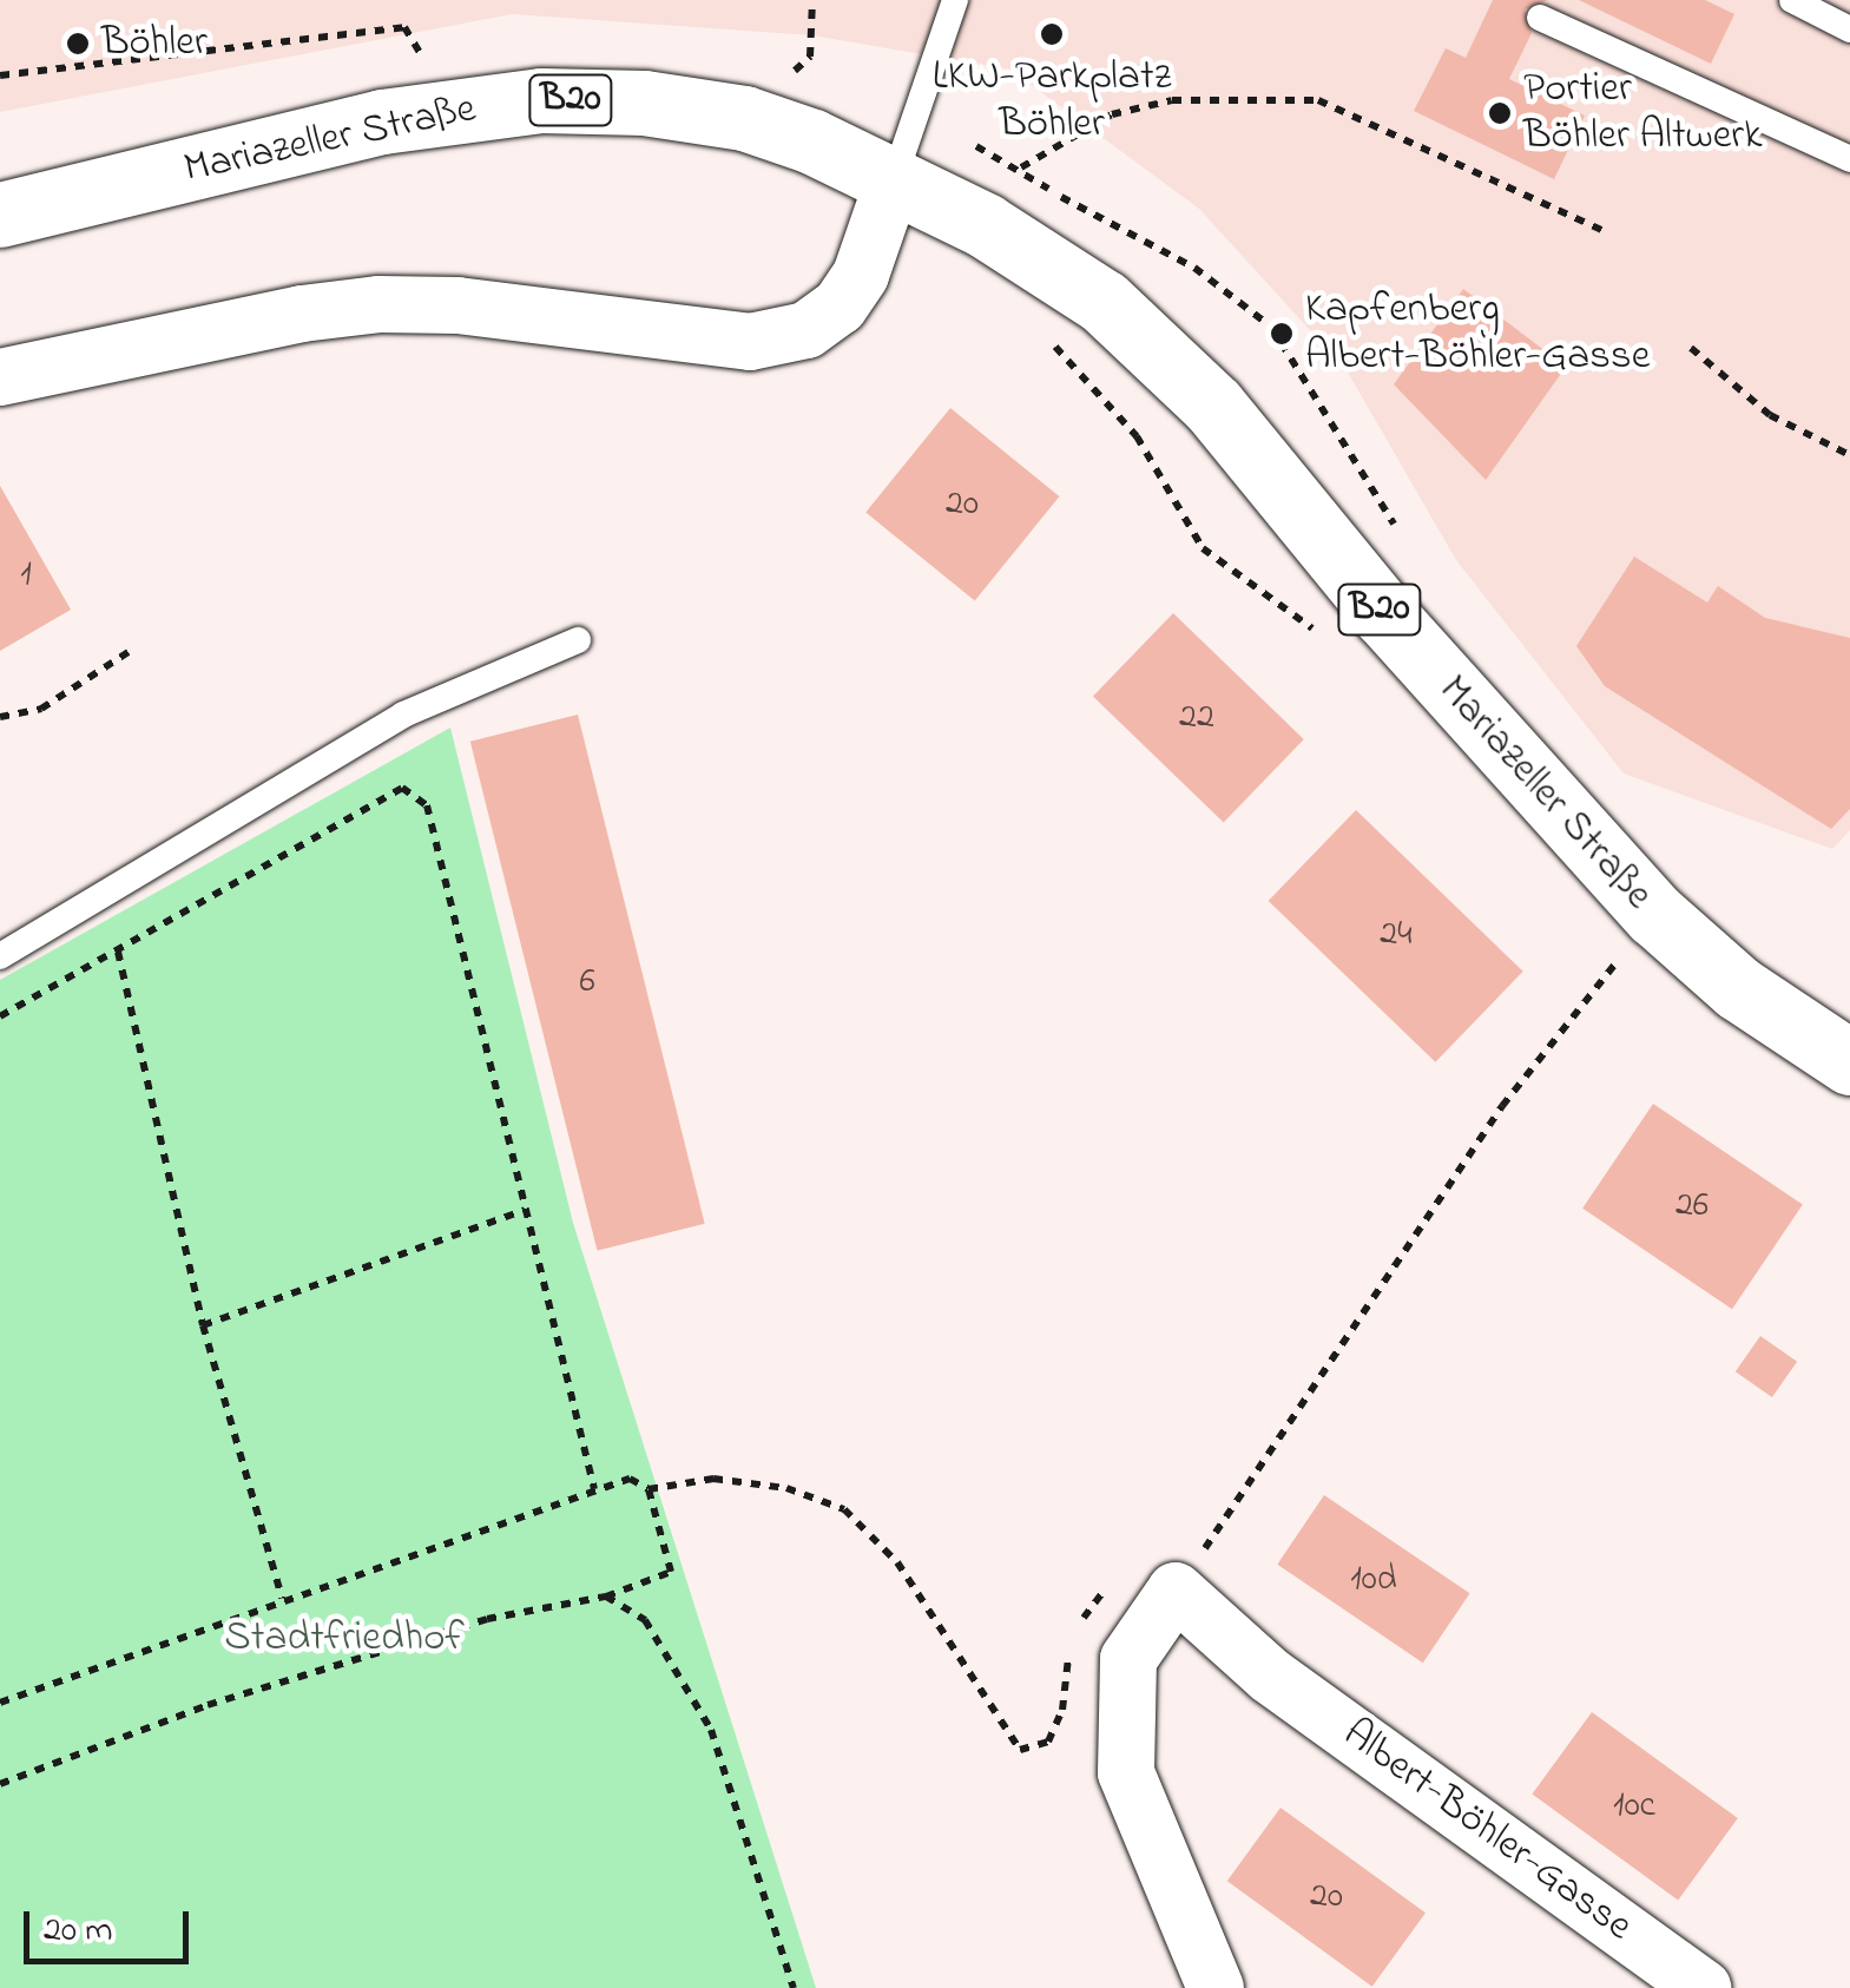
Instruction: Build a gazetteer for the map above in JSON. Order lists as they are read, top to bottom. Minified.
{"streets":{"main road":["B20","Mariazeller Straße"],"street":["Albert-Böhler-Gasse"]},"parks":["Stadtfriedhof"],"places":["LKW-Parkplatz Böhler","Böhler","Portier Böhler Altwerk","Kapfenberg Albert-Böhler-Gasse"],"house_numbers":["20","1","22","24","6","26","10d","10c","20"],"scale_bar":"20 m"}
